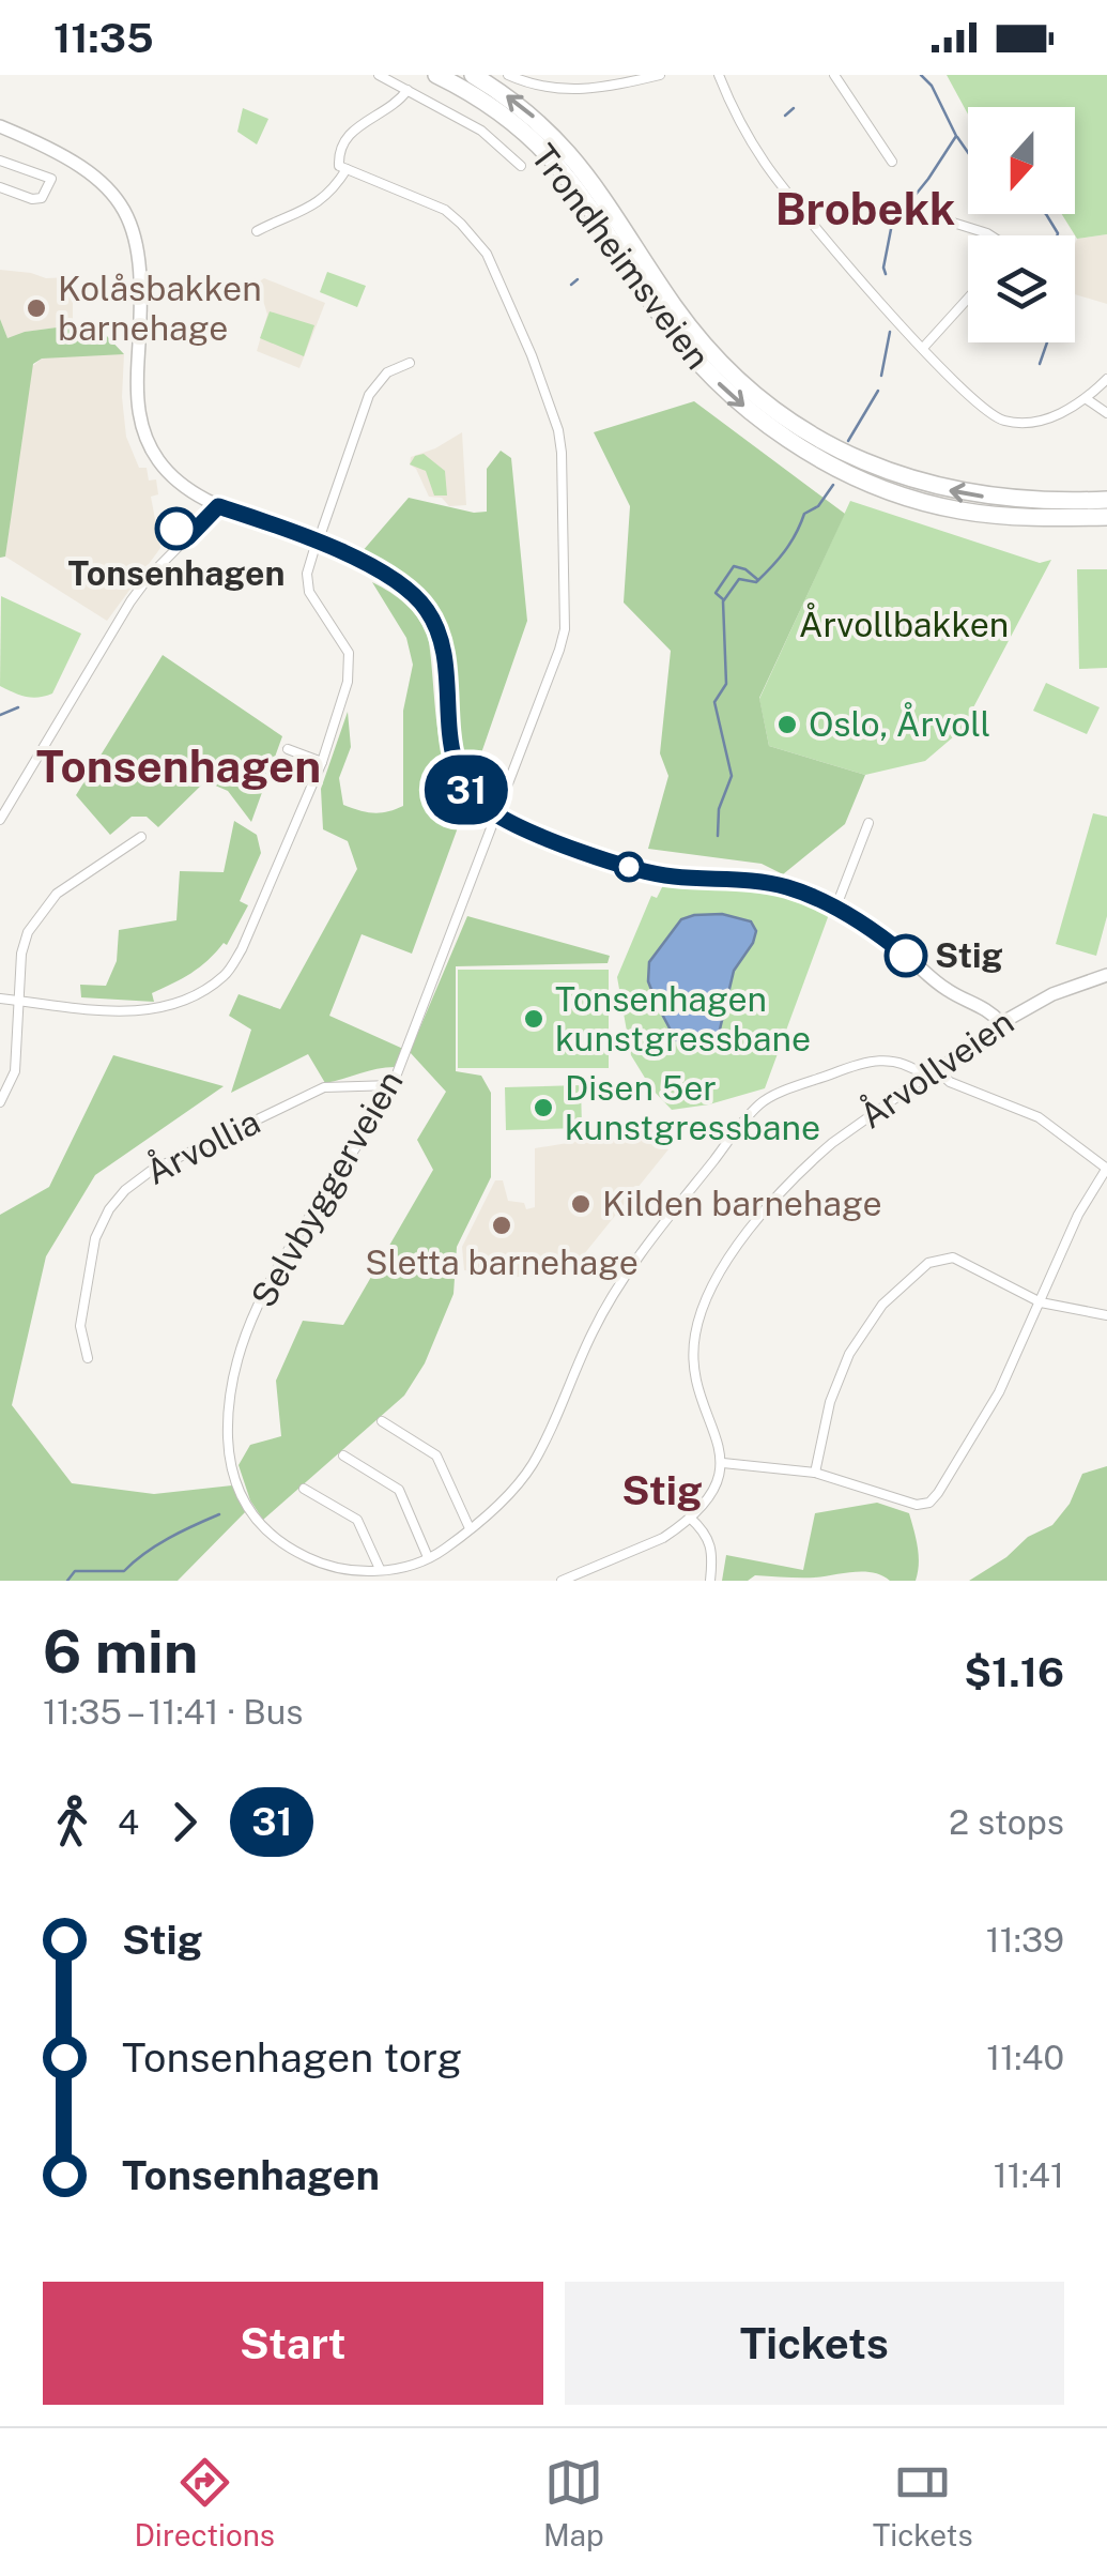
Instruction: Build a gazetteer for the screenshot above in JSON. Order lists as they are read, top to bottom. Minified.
{"streets":{"highway":["Trondheimsveien"],"street":["Årvollveien","Årvollia","Selvbyggerveien"]},"crossings":[["Årvollveien","Selvbyggerveien"],["Årvollia","Selvbyggerveien"]],"districts":["Brobekk","Tonsenhagen","Stig"],"parks":["Årvollbakken"],"places":["Kolåsbakken barnehage","Tonsenhagen","Oslo, Årvoll","Stig","Tonsenhagen kunstgressbane","Disen 5er kunstgressbane","Kilden barnehage","Sletta barnehage"],"lines":["bus line 31"],"north":"bottom","page":{"status":"11:35","on_map":"31","heading":["6 min","11:35 – 11:41 · Bus","$1.16"],"legs":["4","31","2 stops"],"list":[{"name":"Stig","value":"11:39"},{"name":"Tonsenhagen torg","value":"11:40"},{"name":"Tonsenhagen","value":"11:41"}],"buttons":["Start","Tickets"],"tabs":["Directions","Map","Tickets"]}}
